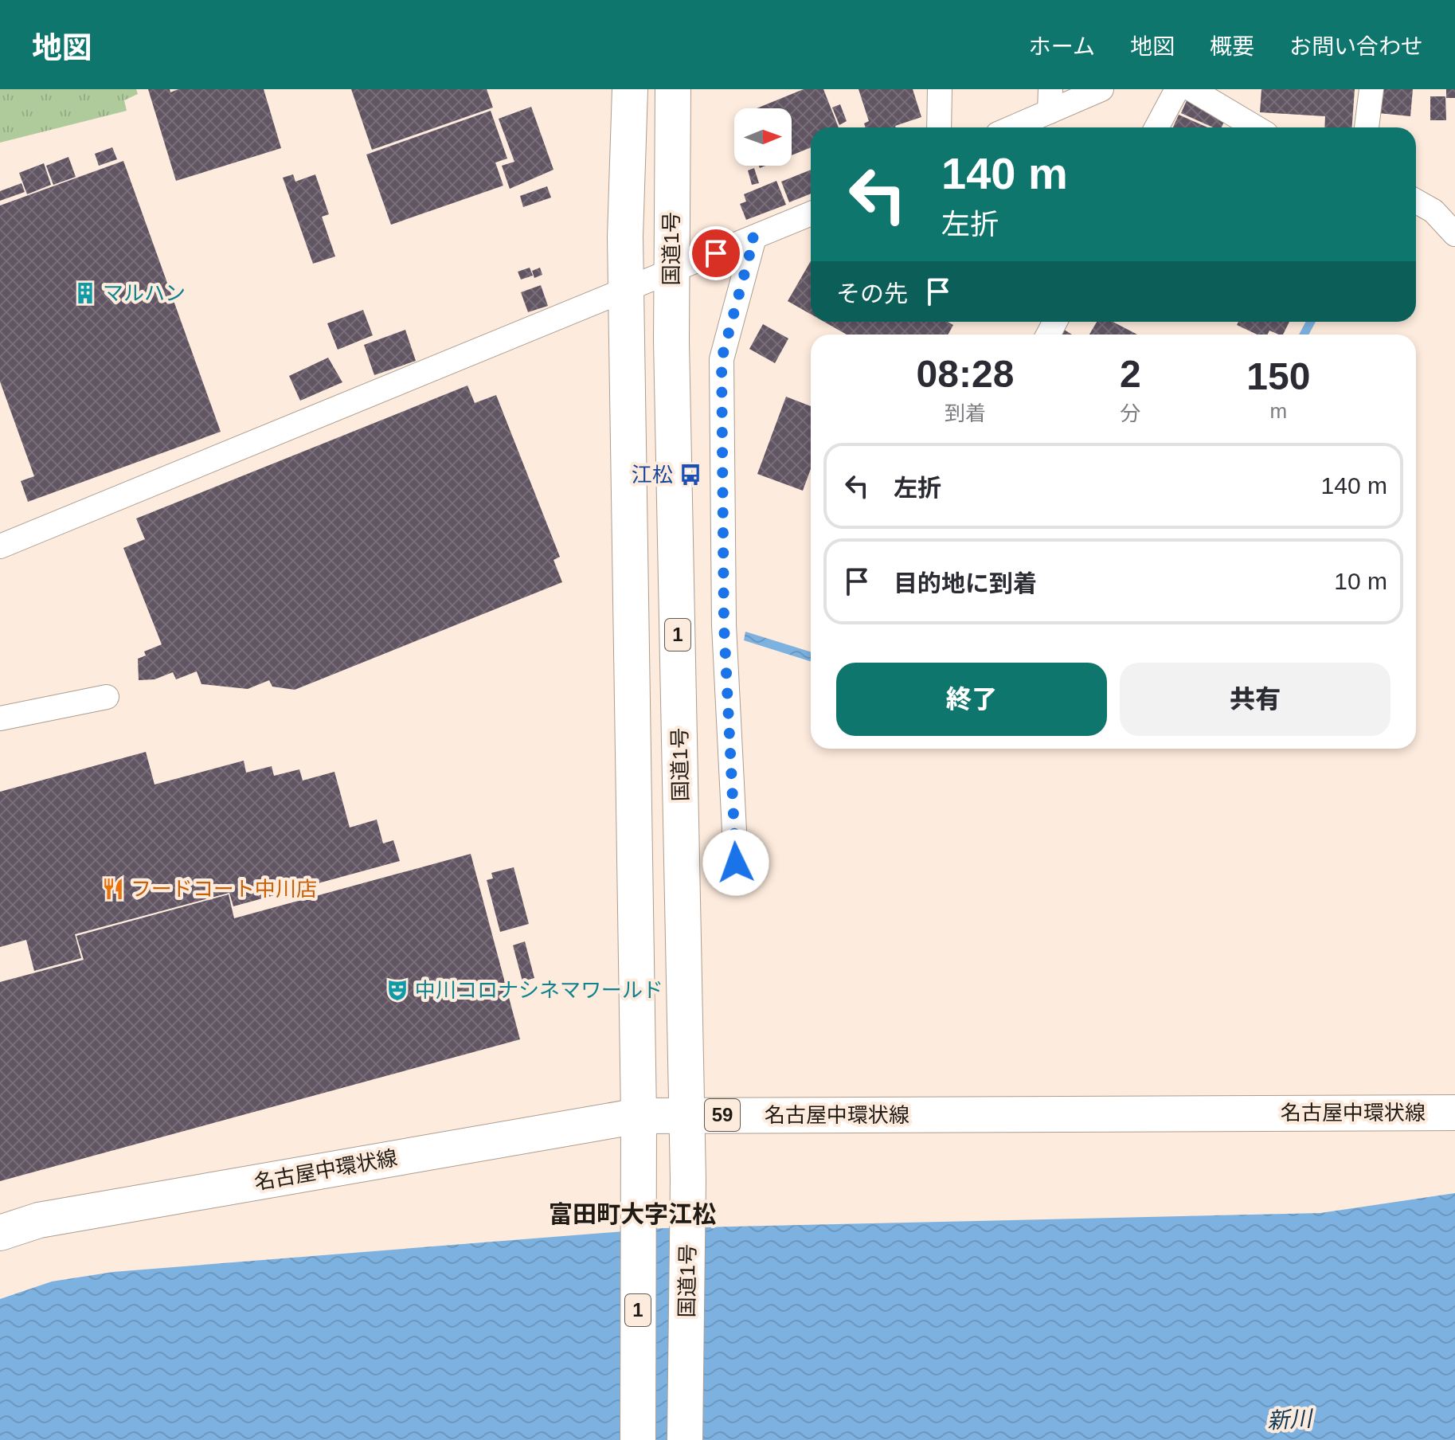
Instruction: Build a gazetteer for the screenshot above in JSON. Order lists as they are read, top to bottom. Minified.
{"streets":{"main road":["国道1号","1","名古屋中環状線","59"]},"crossings":[["国道1号","名古屋中環状線"],["1","名古屋中環状線"]],"districts":["富田町大字江松"],"water":["新川"],"places":{"building":["マルハン"],"bus stop":["江松"],"restaurant":["フードコート中川店"],"theatre":["中川コロナシネマワールド"]},"north":"right","page":{"header":"地図","nav":["ホーム","地図","概要","お問い合わせ"],"turn":["140 m","左折"],"then":"その先","eta":["08:28","到着","2","分","150","m"],"list":[{"name":"左折","value":"140 m"},{"name":"目的地に到着","value":"10 m"}],"buttons":["終了","共有"]}}
